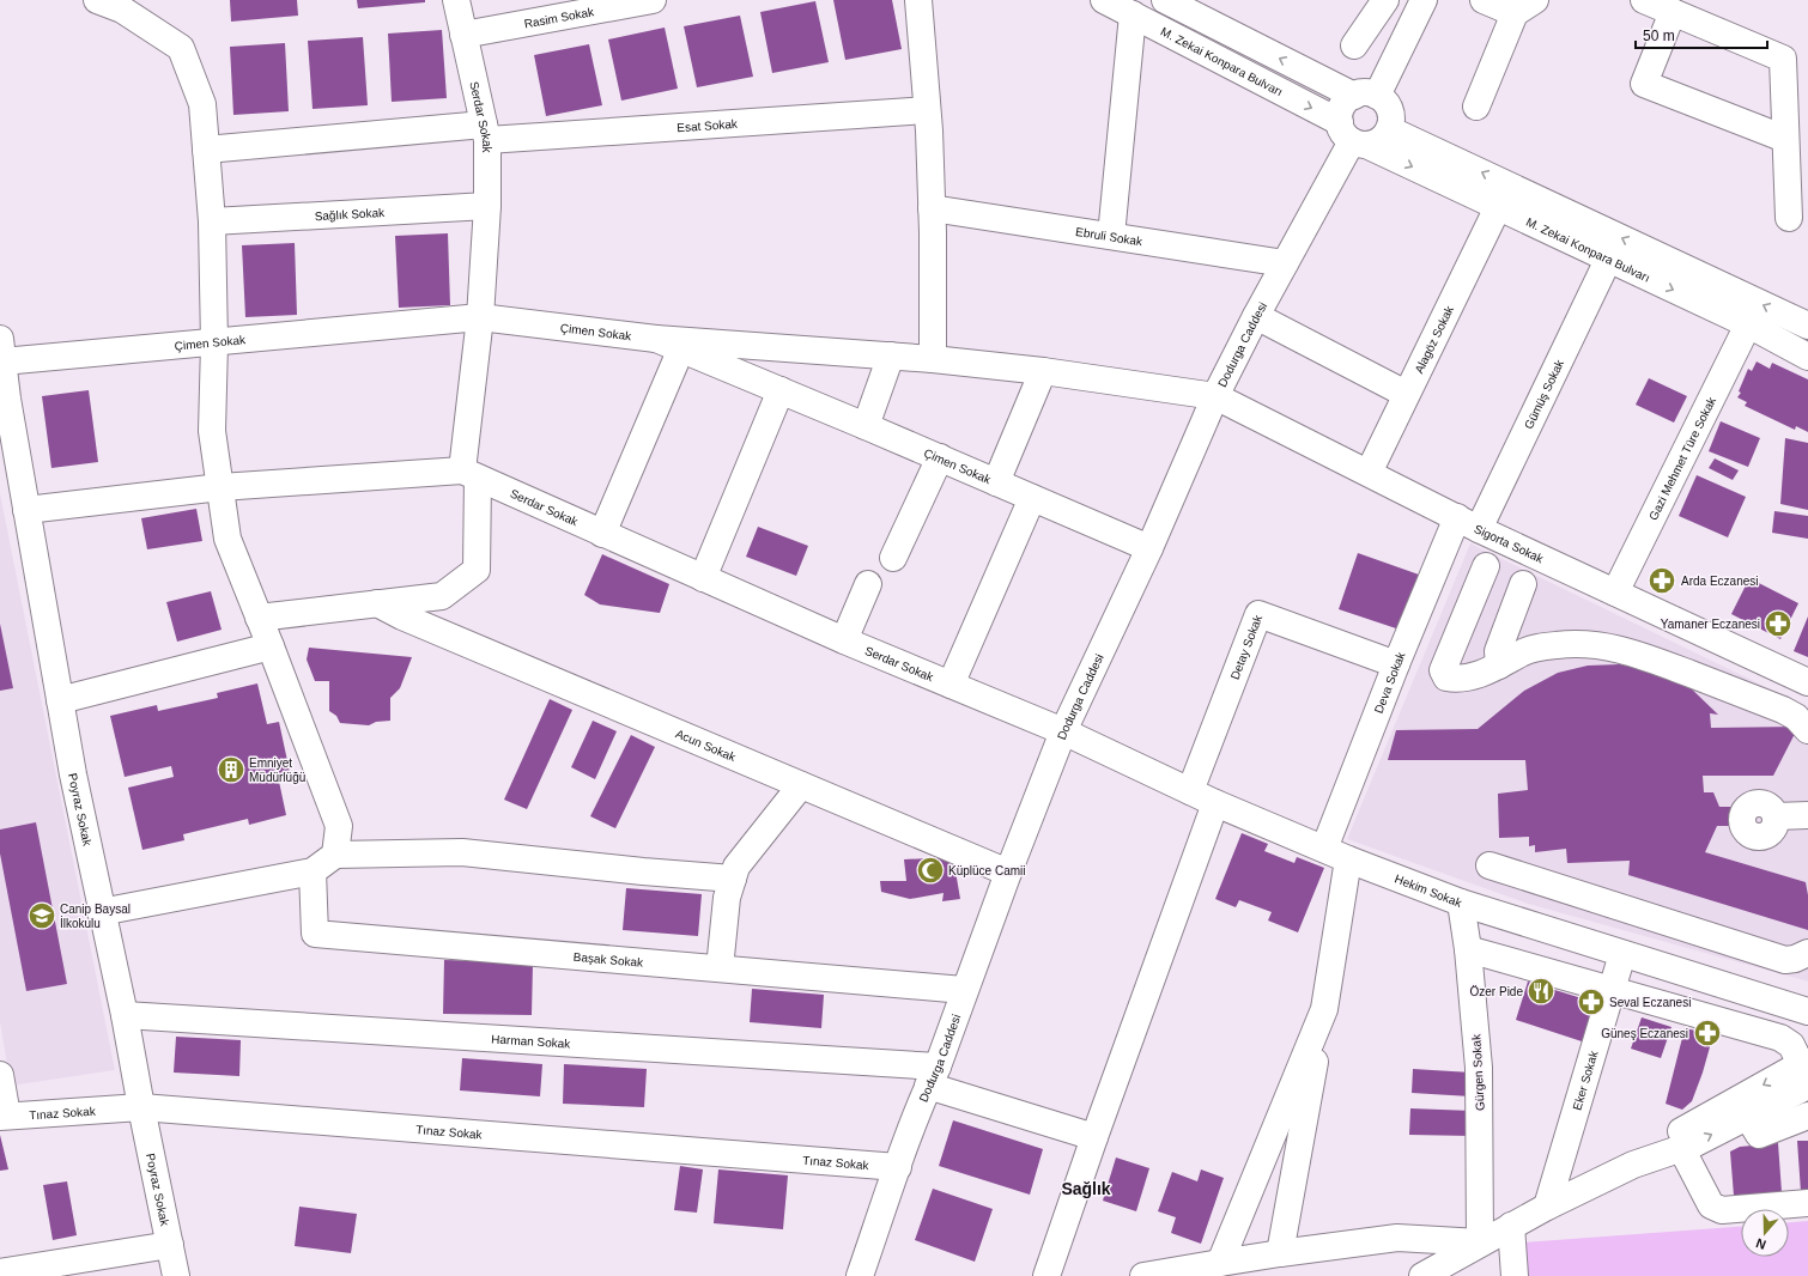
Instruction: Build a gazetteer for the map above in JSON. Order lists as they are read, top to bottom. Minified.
{"streets":{"street":["Rasim Sokak","M. Zekai Konpara Bulvarı","Serdar Sokak","Esat Sokak","Sağlık Sokak","Ebruli Sokak","Çimen Sokak","Alagöz Sokak","Dodurga Caddesi","Gümüş Sokak","Gazi Mehmet Türe Sokak","Sigorta Sokak","Detay Sokak","Deva Sokak","Acun Sokak","Poyraz Sokak","Hekim Sokak","Başak Sokak","Harman Sokak","Gürgen Sokak","Eker Sokak","Tınaz Sokak"]},"crossings":[["Rasim Sokak","Serdar Sokak"],["M. Zekai Konpara Bulvarı","Alagöz Sokak"],["M. Zekai Konpara Bulvarı","Dodurga Caddesi"],["M. Zekai Konpara Bulvarı","Gümüş Sokak"],["M. Zekai Konpara Bulvarı","Gazi Mehmet Türe Sokak"],["Serdar Sokak","Esat Sokak"],["Serdar Sokak","Sağlık Sokak"],["Serdar Sokak","Çimen Sokak"],["Serdar Sokak","Dodurga Caddesi"],["Serdar Sokak","Hekim Sokak"],["Ebruli Sokak","Dodurga Caddesi"],["Çimen Sokak","Dodurga Caddesi"],["Çimen Sokak","Sigorta Sokak"],["Çimen Sokak","Poyraz Sokak"],["Alagöz Sokak","Sigorta Sokak"],["Dodurga Caddesi","Sigorta Sokak"],["Dodurga Caddesi","Acun Sokak"],["Dodurga Caddesi","Hekim Sokak"],["Dodurga Caddesi","Başak Sokak"],["Dodurga Caddesi","Harman Sokak"],["Dodurga Caddesi","Tınaz Sokak"],["Gümüş Sokak","Sigorta Sokak"],["Gümüş Sokak","Deva Sokak"],["Gazi Mehmet Türe Sokak","Sigorta Sokak"],["Sigorta Sokak","Deva Sokak"],["Detay Sokak","Deva Sokak"],["Detay Sokak","Hekim Sokak"],["Deva Sokak","Hekim Sokak"],["Poyraz Sokak","Harman Sokak"],["Poyraz Sokak","Tınaz Sokak"],["Hekim Sokak","Gürgen Sokak"],["Hekim Sokak","Eker Sokak"]],"districts":["Sağlık"],"places":{"pharmacy":["Arda Eczanesi","Yamaner Eczanesi","Seval Eczanesi","Güneş Eczanesi"],"building":["Emniyet Müdürlüğü"],"mosque":["Küplüce Camii"],"school or university":["Canip Baysal İlkokulu"],"restaurant":["Özer Pide"]},"scale_bar":"50 m","north":"bottom"}
